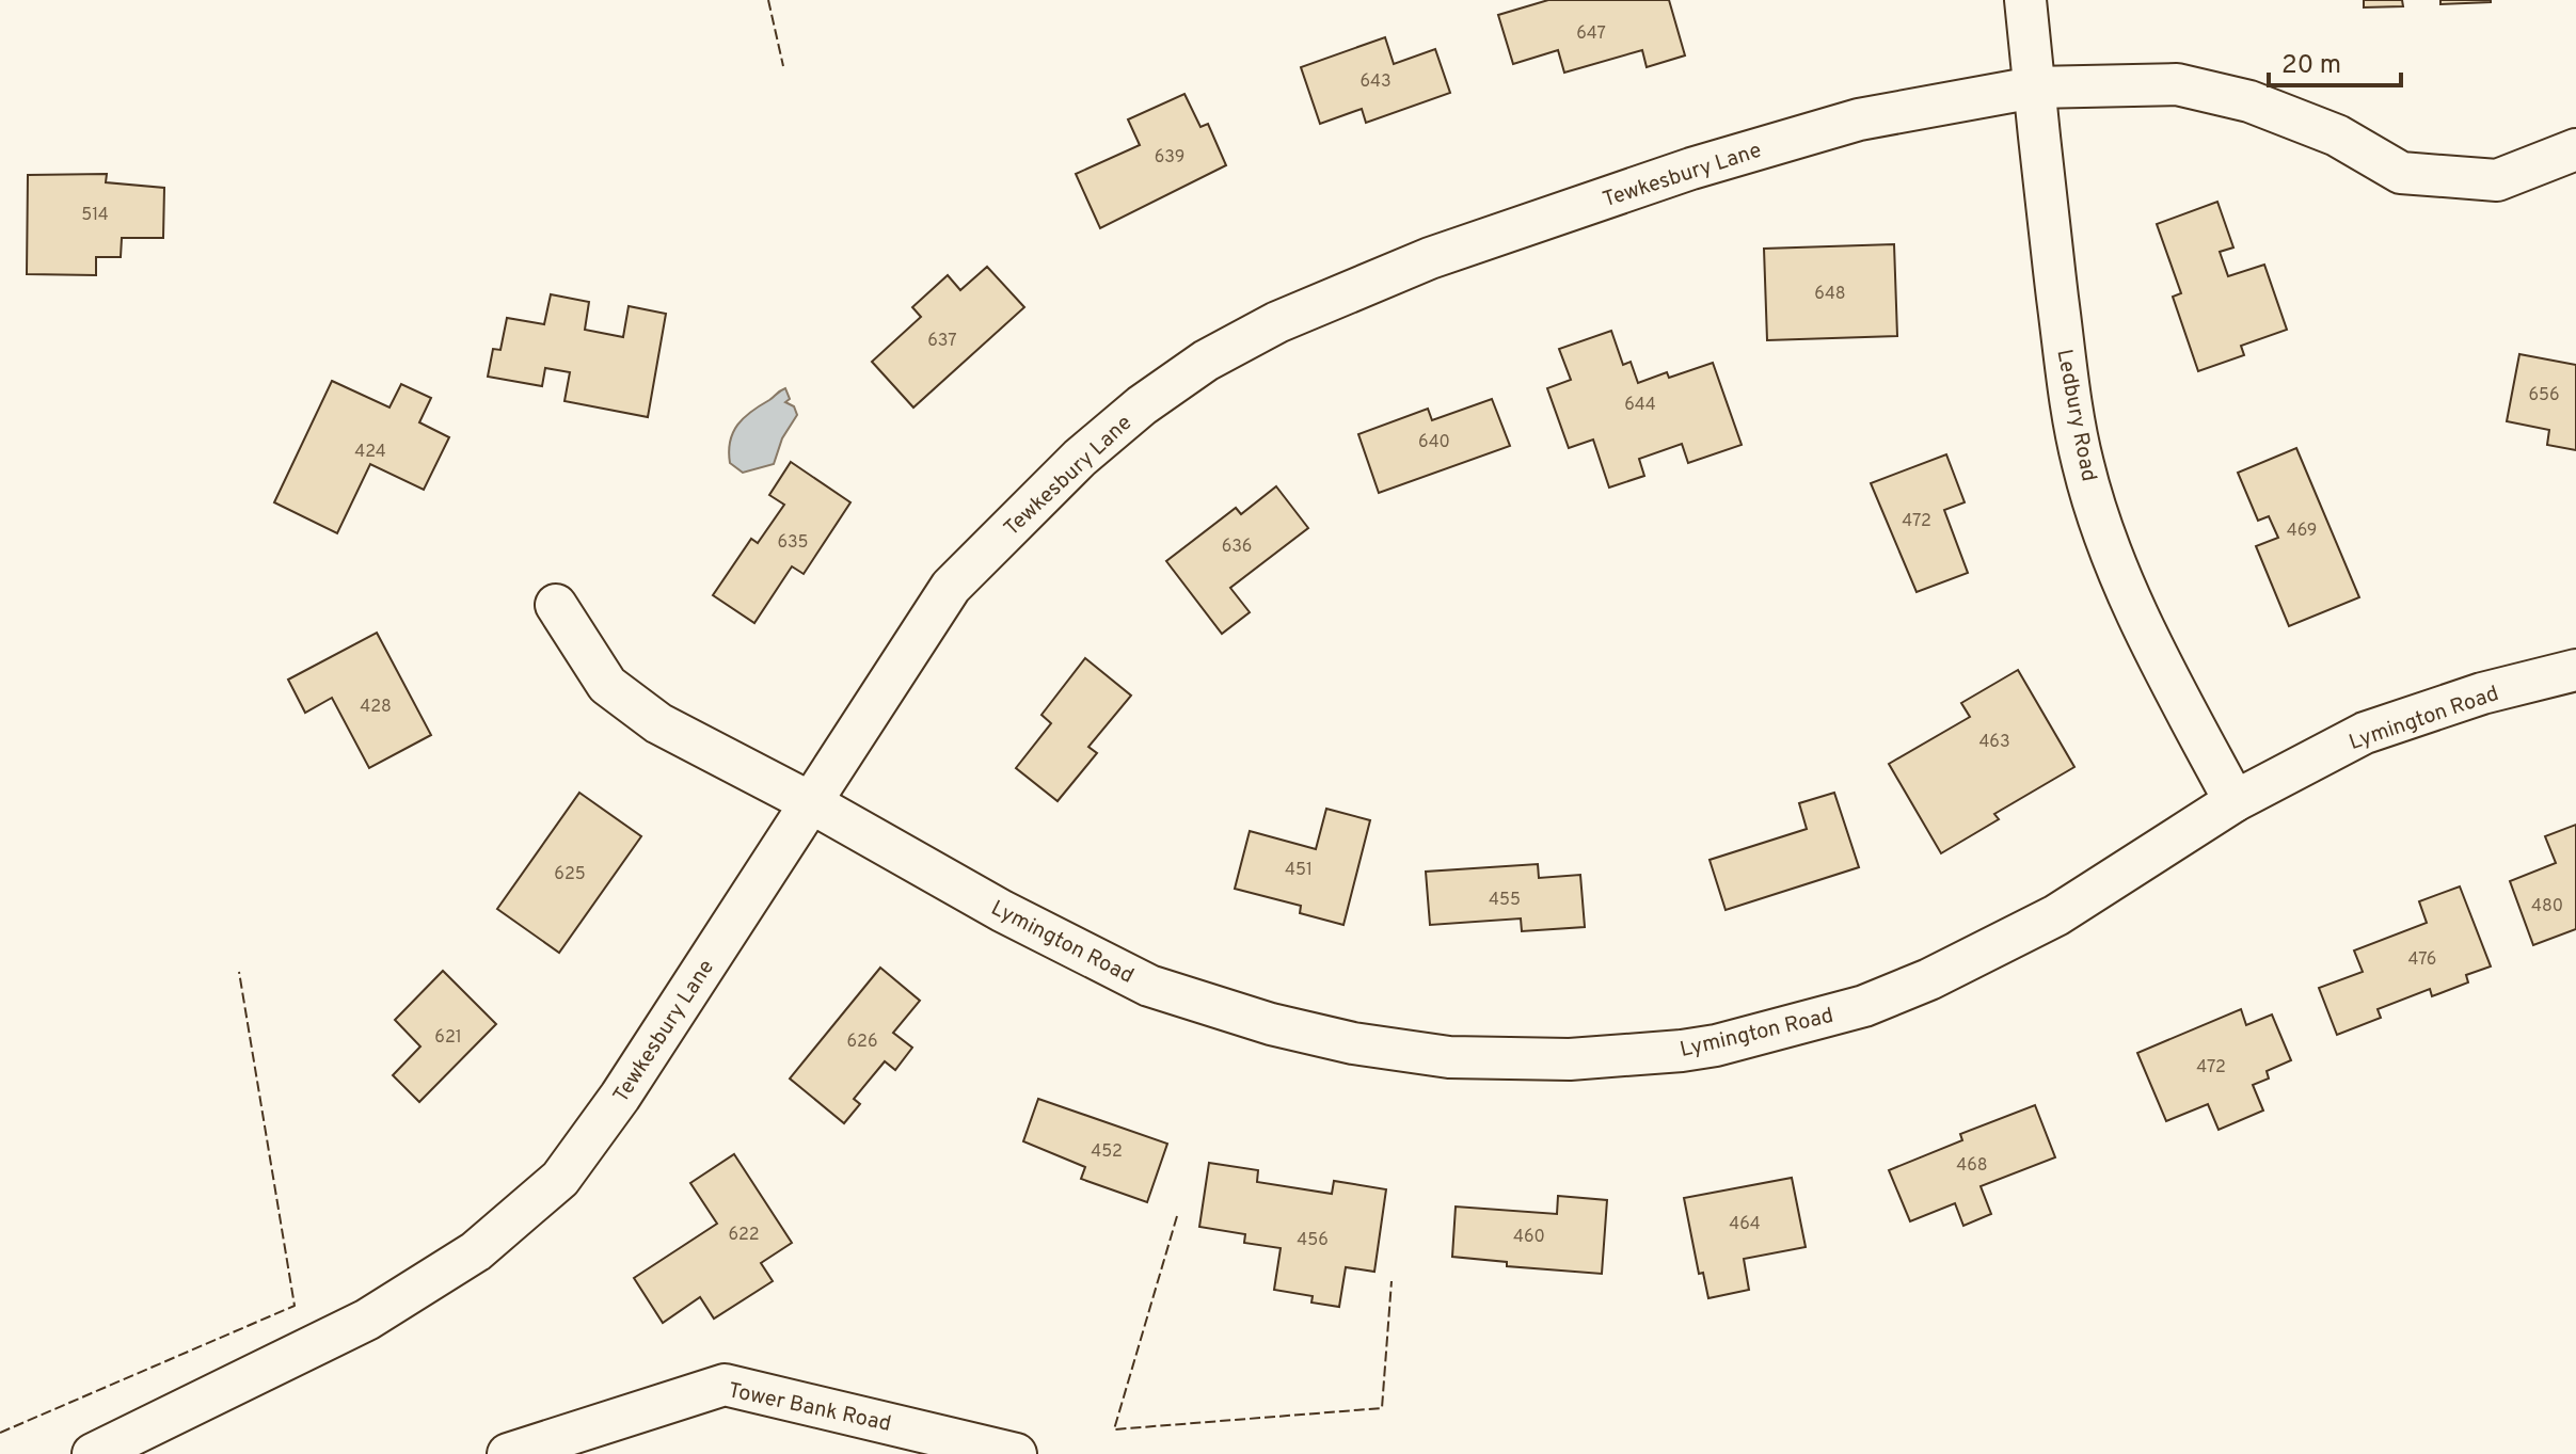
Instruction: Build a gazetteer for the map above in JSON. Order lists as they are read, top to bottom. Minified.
{"streets":{"street":["Tewkesbury Lane","Ledbury Road","Lymington Road","Tower Bank Road"]},"crossings":[["Tewkesbury Lane","Ledbury Road"],["Tewkesbury Lane","Lymington Road"],["Ledbury Road","Lymington Road"]],"house_numbers":["647","643","639","514","648","637","656","644","640","424","472","469","635","636","428","463","451","625","455","480","476","621","626","472","452","468","464","622","460","456"],"scale_bar":"20 m"}
